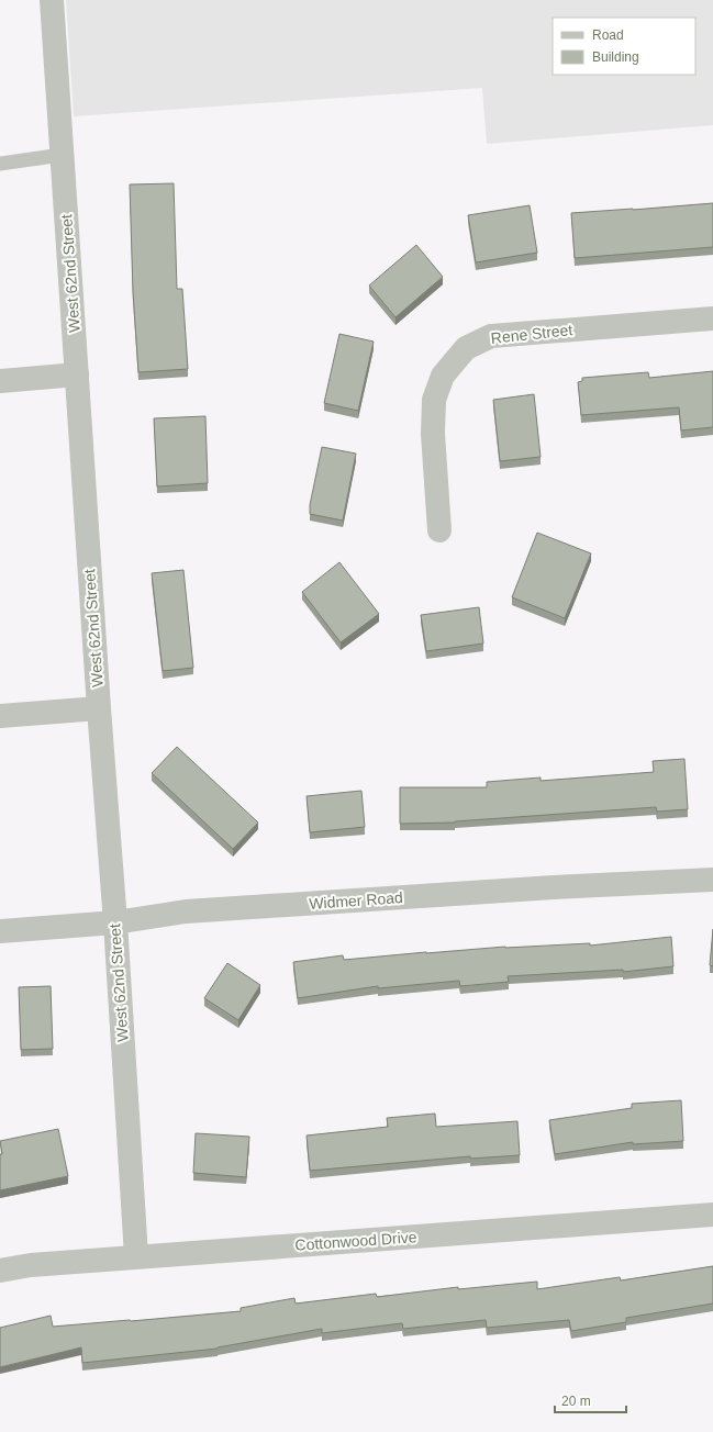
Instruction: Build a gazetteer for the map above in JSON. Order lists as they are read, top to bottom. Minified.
{"streets":{"street":["West 62nd Street","Rene Street","Widmer Road","Cottonwood Drive"]},"crossings":[["West 62nd Street","Widmer Road"],["West 62nd Street","Cottonwood Drive"]],"legend":["Road","Building"],"scale_bar":"20 m"}
